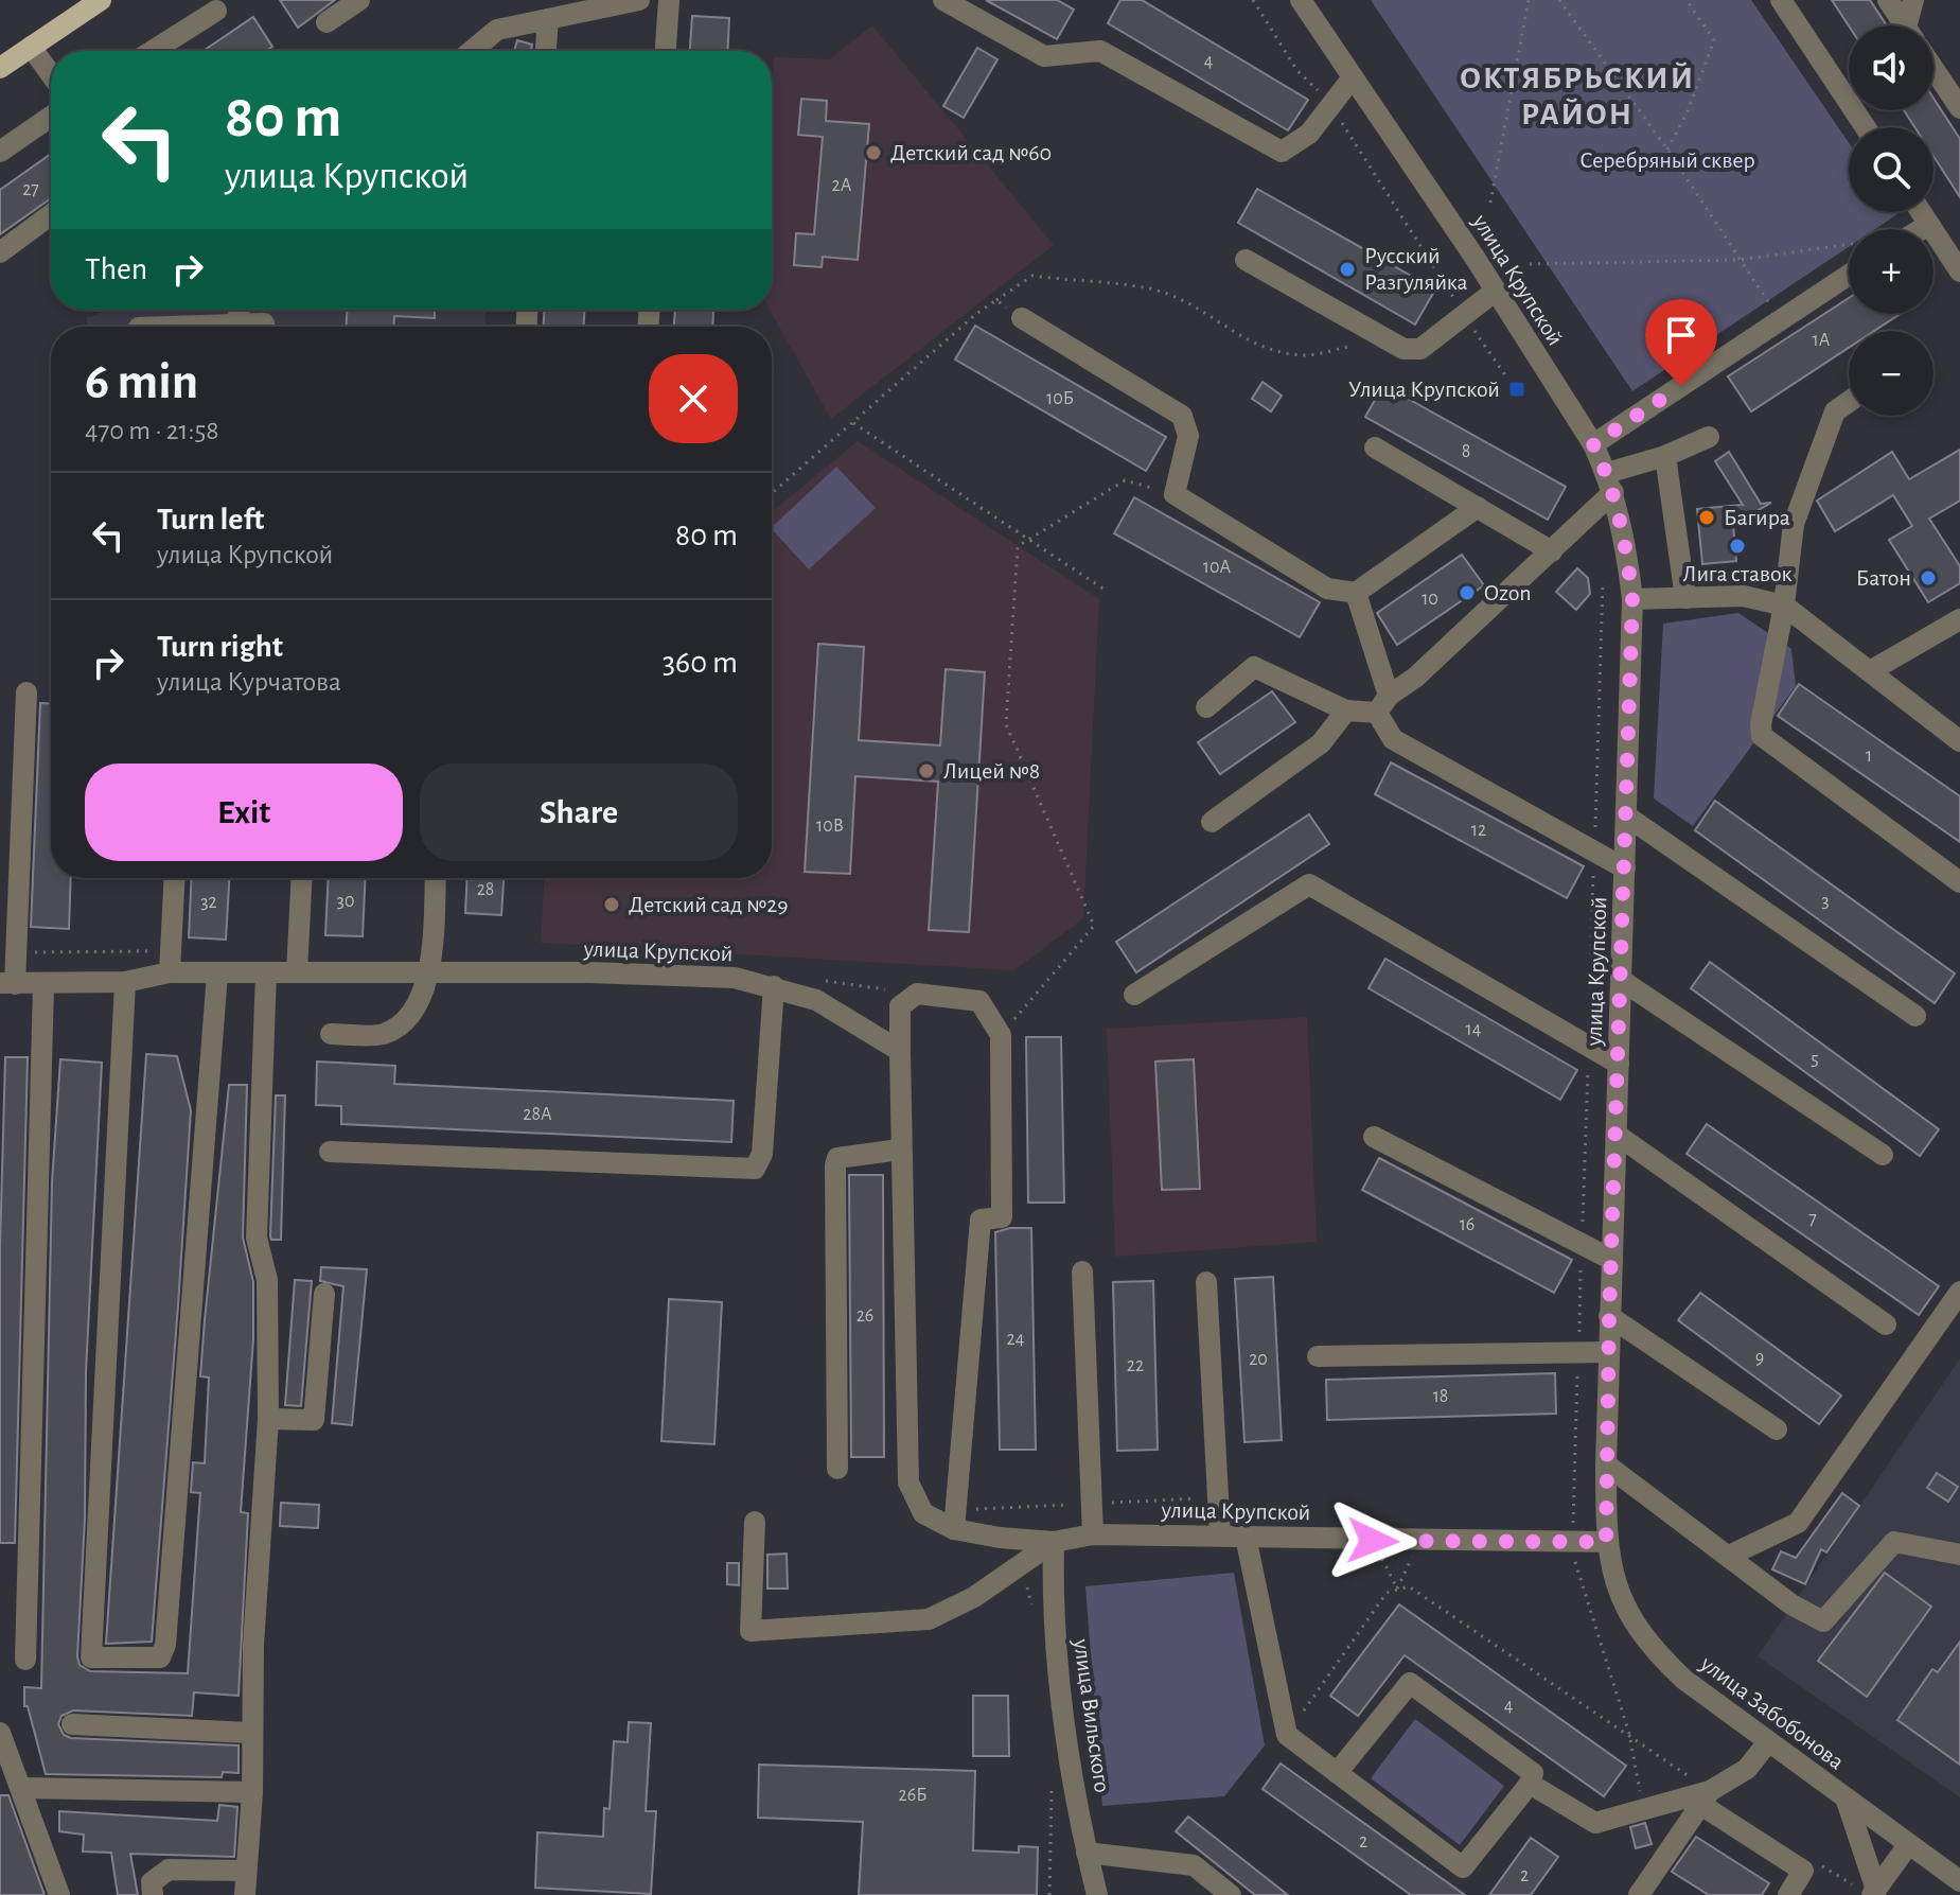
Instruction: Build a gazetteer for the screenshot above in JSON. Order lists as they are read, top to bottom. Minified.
{"streets":{"street":["улица Крупской","улица Забобонова","улица Вильского"]},"crossings":[["улица Крупской","улица Забобонова"],["улица Крупской","улица Вильского"]],"districts":["ОКТЯБРЬСКИЙ РАЙОН"],"parks":["Серебряный сквер"],"places":{"other":["Детский сад №60","Русский Разгуляйка","Багира","Лига ставок","Батон","Ozon","Лицей №8","Детский сад №29"],"transit":["Улица Крупской"]},"house_numbers":["4","2А","27","1А","10Б","8","10А","10","1","10В","12","28","30","3","32","14","5","28А","7","16","26","24","9","20","22","18","4","26Б","2","2"],"page":{"map_buttons":["+","−"],"turn":["80 m","улица Крупской"],"then":"Then","heading":["6 min","470 m · 21:58"],"list":[{"name":"Turn left","note":"улица Крупской","value":"80 m"},{"name":"Turn right","note":"улица Курчатова","value":"360 m"}],"buttons":["Exit","Share"]}}
